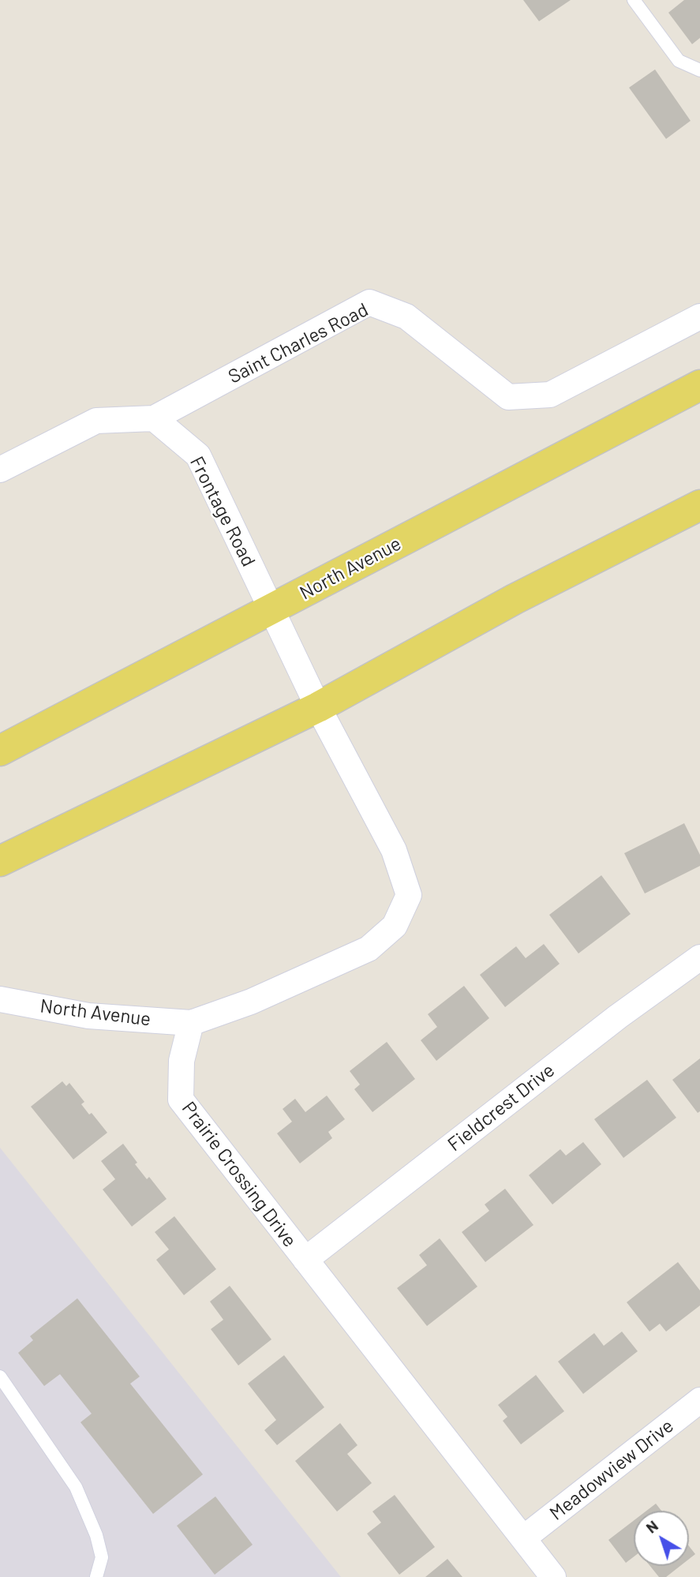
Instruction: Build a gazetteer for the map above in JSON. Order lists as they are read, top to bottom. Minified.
{"streets":{"main road":["North Avenue"],"street":["Saint Charles Road","Frontage Road","Fieldcrest Drive","Prairie Crossing Drive","Meadowview Drive"]},"crossings":[["Saint Charles Road","Frontage Road"],["Frontage Road","North Avenue"],["North Avenue","Prairie Crossing Drive"],["Fieldcrest Drive","Prairie Crossing Drive"],["Prairie Crossing Drive","Meadowview Drive"]],"north":"top left"}
